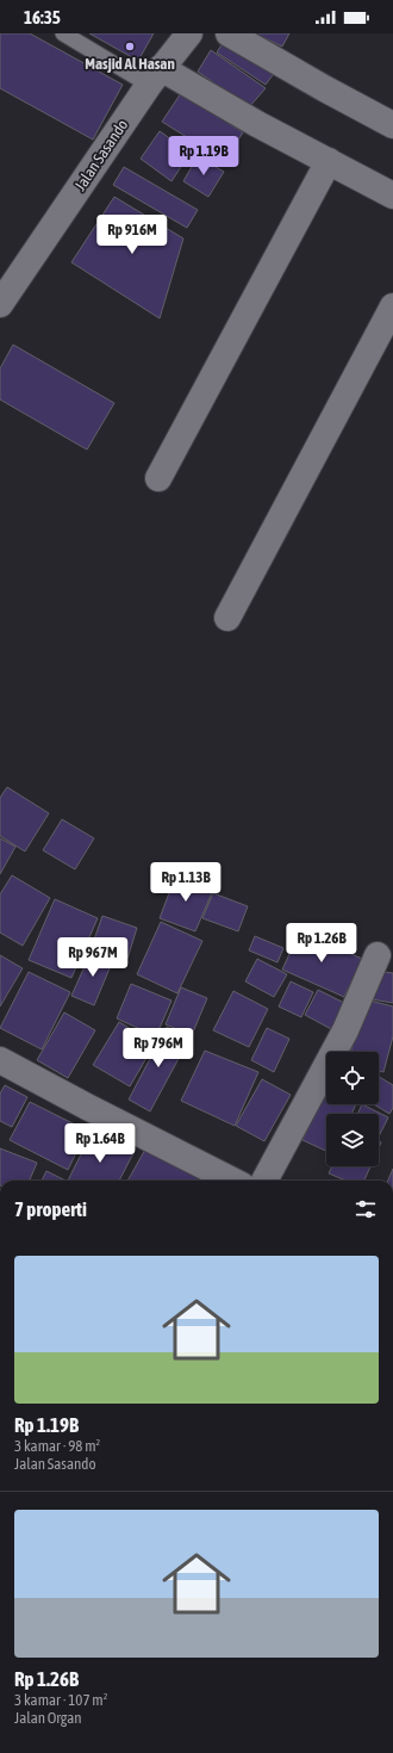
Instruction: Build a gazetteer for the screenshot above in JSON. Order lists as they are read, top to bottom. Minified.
{"streets":{"street":["Jalan Sasando"]},"places":["Masjid Al Hasan"],"page":{"status":"16:35","price":["Rp 1.19B","Rp 916M","Rp 1.13B","Rp 1.26B","Rp 967M","Rp 796M","Rp 1.64B"],"heading":"7 properti","list":[{"name":"Rp 1.19B","note":"3 kamar · 98 m² · Jalan Sasando"},{"name":"Rp 1.26B","note":"3 kamar · 107 m² · Jalan Organ"}]}}
